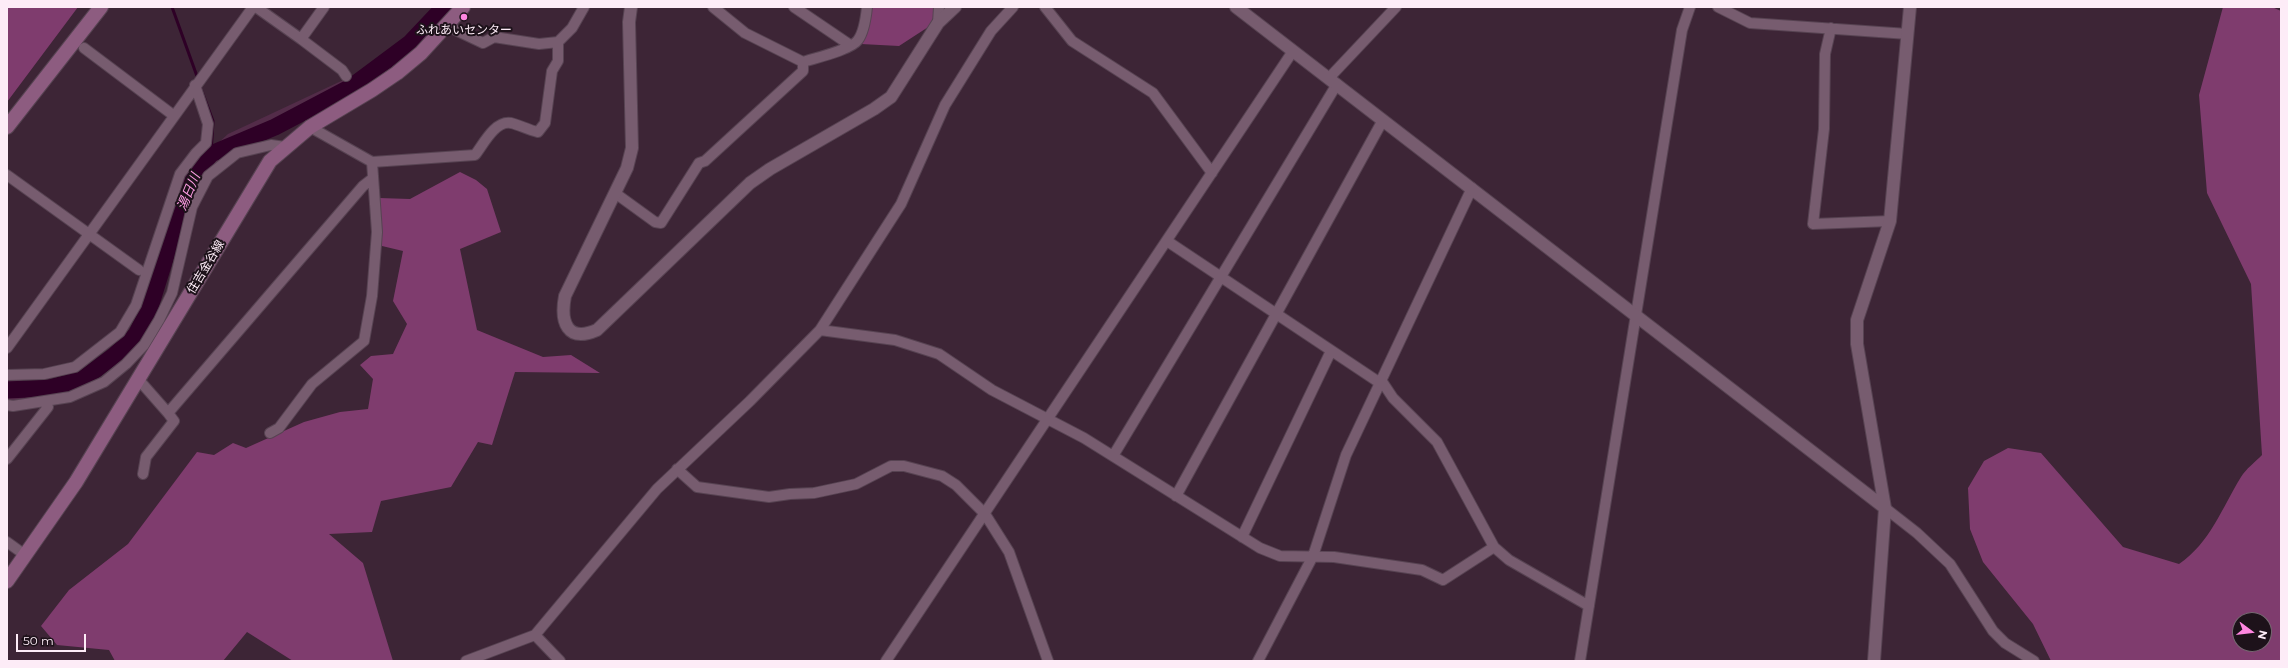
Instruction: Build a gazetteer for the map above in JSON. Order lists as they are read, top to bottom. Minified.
{"streets":{"main road":["住吉金谷線"]},"water":["湯日川"],"places":["ふれあいセンター"],"scale_bar":"50 m","north":"right"}
